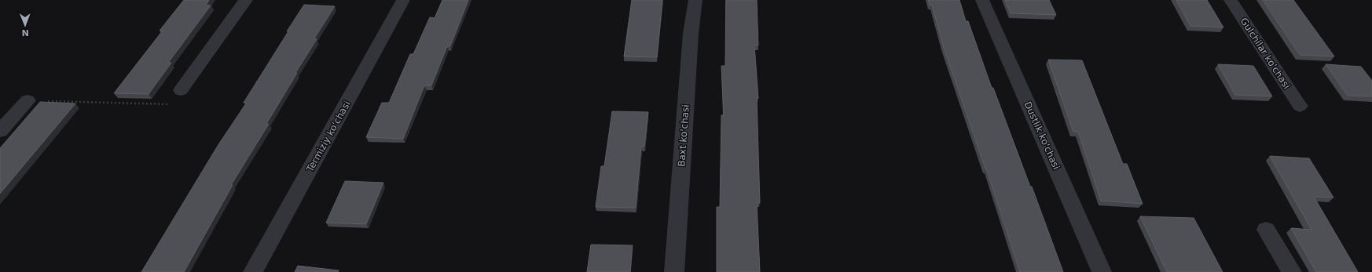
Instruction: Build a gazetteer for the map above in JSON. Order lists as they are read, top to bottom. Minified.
{"streets":{"street":["Gulchilar ko'chasi","Baxt ko'chasi","Dustlik ko'chasi","Termiziy ko'chasi"]},"north":"bottom"}
